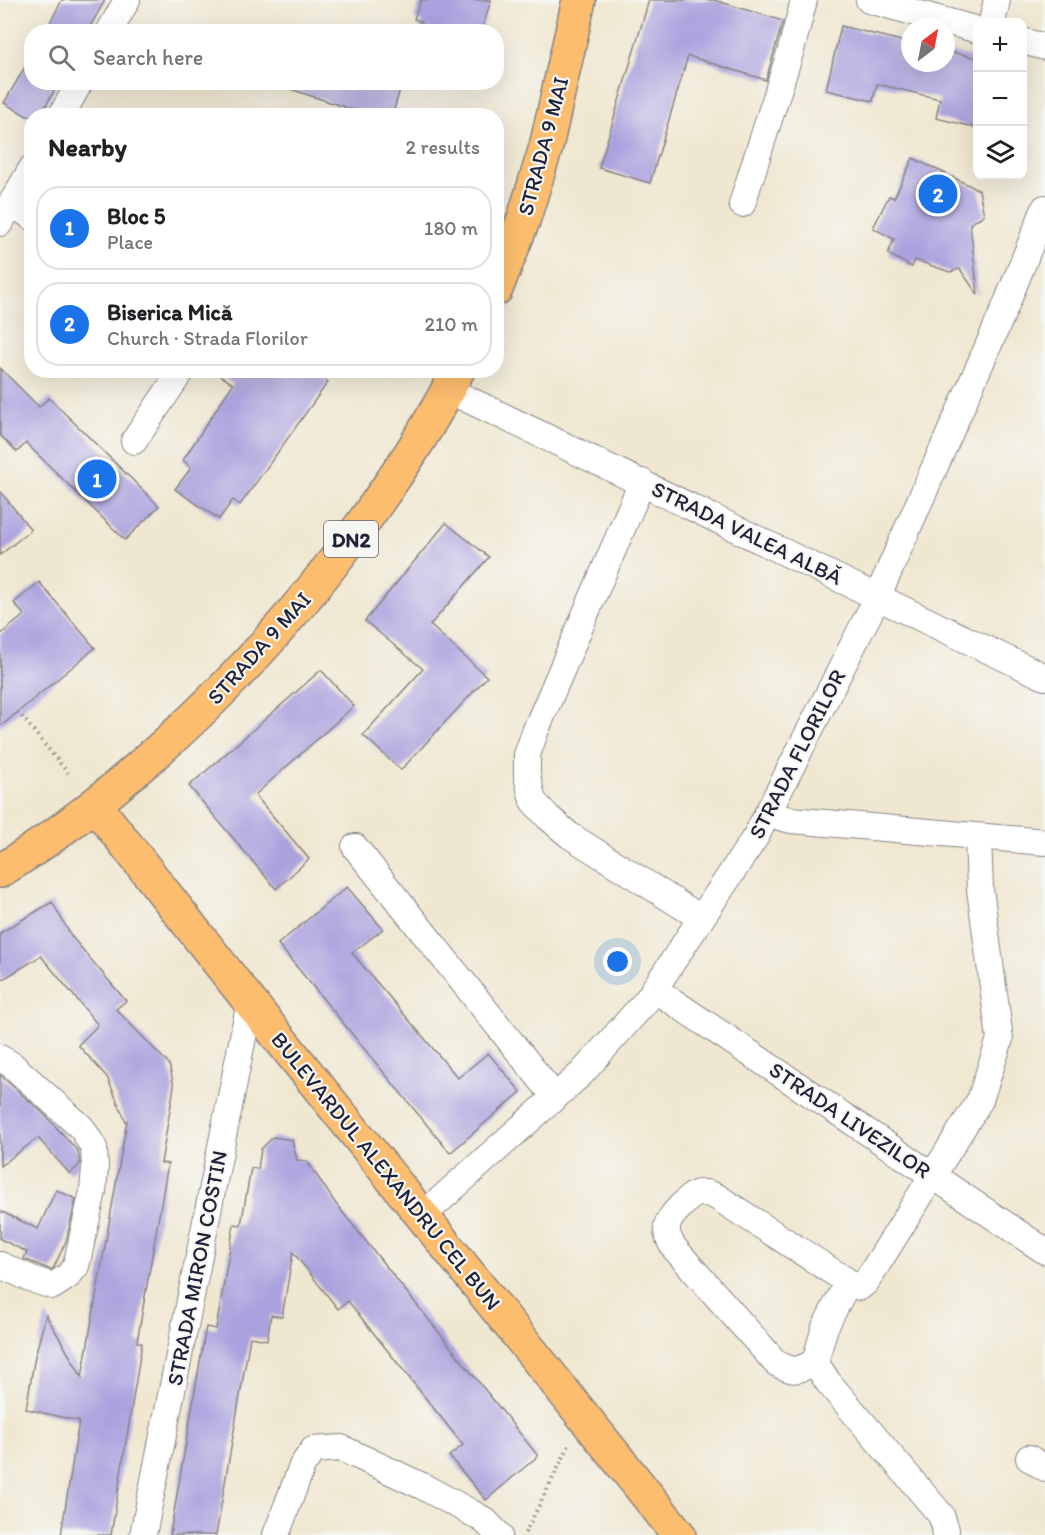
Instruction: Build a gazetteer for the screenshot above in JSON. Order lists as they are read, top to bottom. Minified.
{"streets":{"main road":["STRADA 9 MAI","DN2","BULEVARDUL ALEXANDRU CEL BUN"],"street":["STRADA VALEA ALBĂ","STRADA FLORILOR","STRADA LIVEZILOR","STRADA MIRON COSTIN"]},"crossings":[["STRADA 9 MAI","STRADA VALEA ALBĂ"],["STRADA 9 MAI","BULEVARDUL ALEXANDRU CEL BUN"],["STRADA VALEA ALBĂ","STRADA FLORILOR"],["STRADA FLORILOR","STRADA LIVEZILOR"],["STRADA FLORILOR","BULEVARDUL ALEXANDRU CEL BUN"],["BULEVARDUL ALEXANDRU CEL BUN","STRADA MIRON COSTIN"]],"north":"top right","page":{"map_buttons":["+","−"],"search":"Search here","heading":["Nearby","2 results"],"pins":["2","1"],"list":[{"mark":"1","name":"Bloc 5","note":"Place","value":"180 m"},{"mark":"2","name":"Biserica Mică","note":"Church · Strada Florilor","value":"210 m"}]}}
